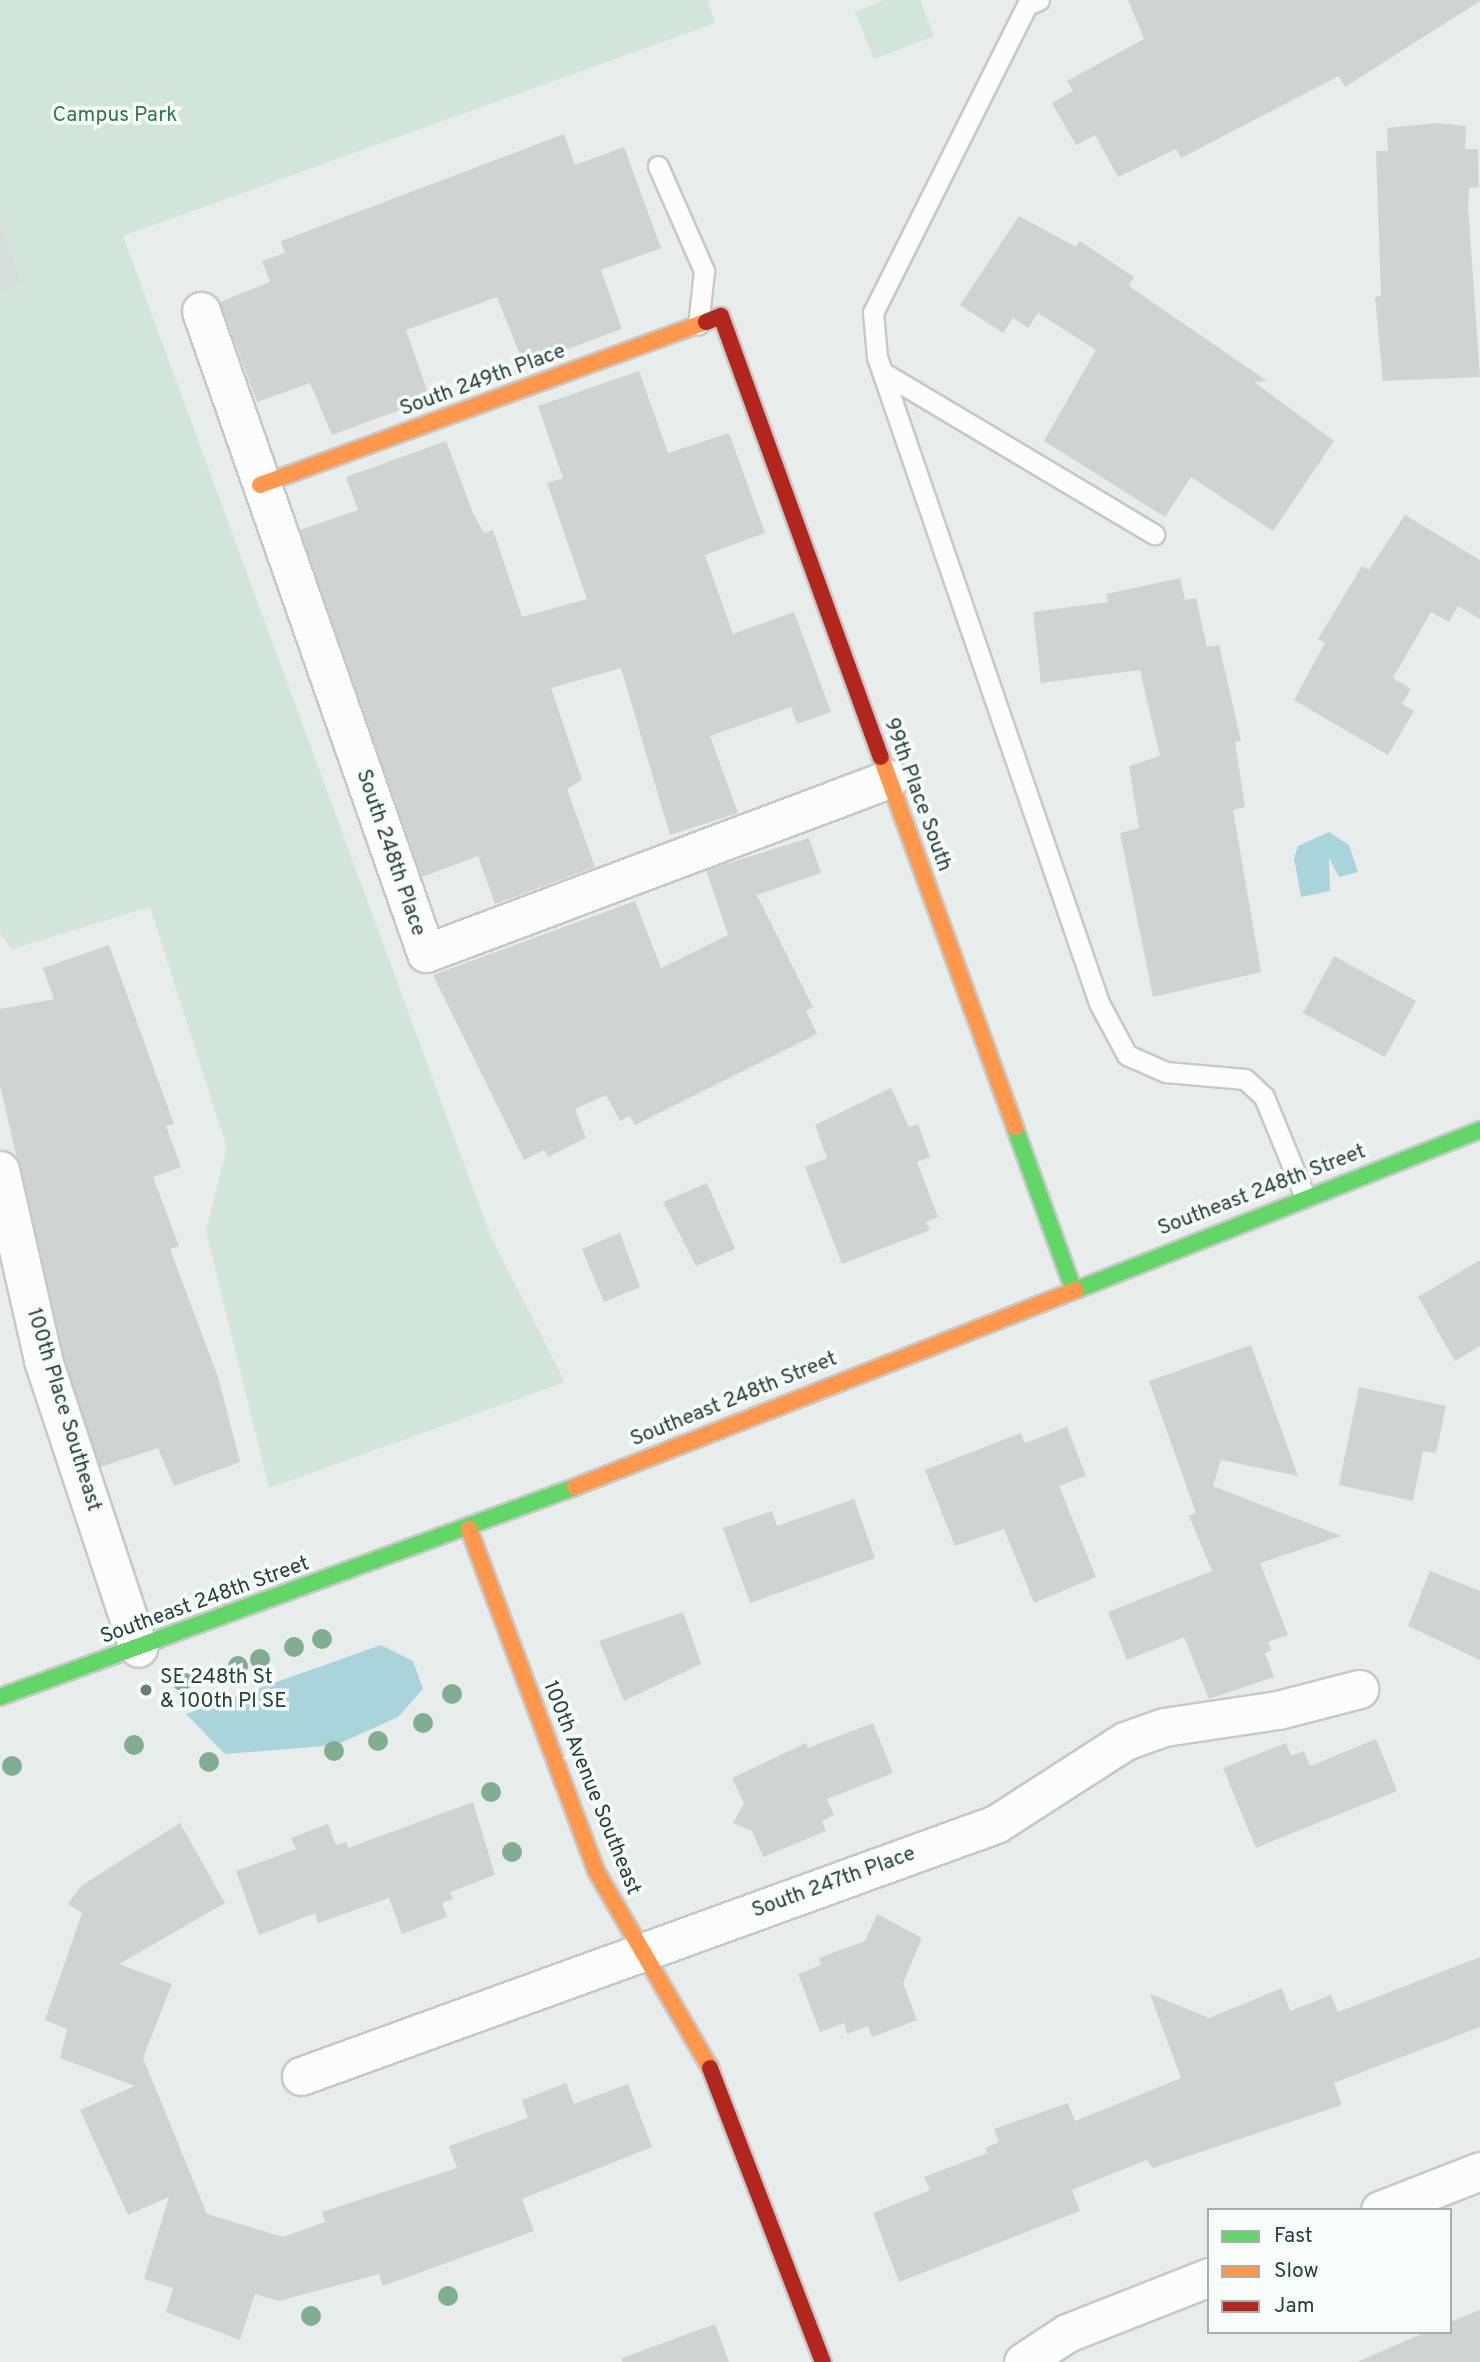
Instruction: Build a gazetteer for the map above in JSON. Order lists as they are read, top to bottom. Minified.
{"streets":{"street":["South 249th Place","99th Place South","South 248th Place","Southeast 248th Street","100th Place Southeast","100th Avenue Southeast","South 247th Place"]},"crossings":[["South 249th Place","99th Place South"],["South 249th Place","South 248th Place"],["99th Place South","South 248th Place"],["99th Place South","Southeast 248th Street"],["Southeast 248th Street","100th Place Southeast"],["Southeast 248th Street","100th Avenue Southeast"],["100th Avenue Southeast","South 247th Place"]],"parks":["Campus Park"],"places":["SE 248th St & 100th Pl SE"],"legend":["Fast","Slow","Jam"]}
